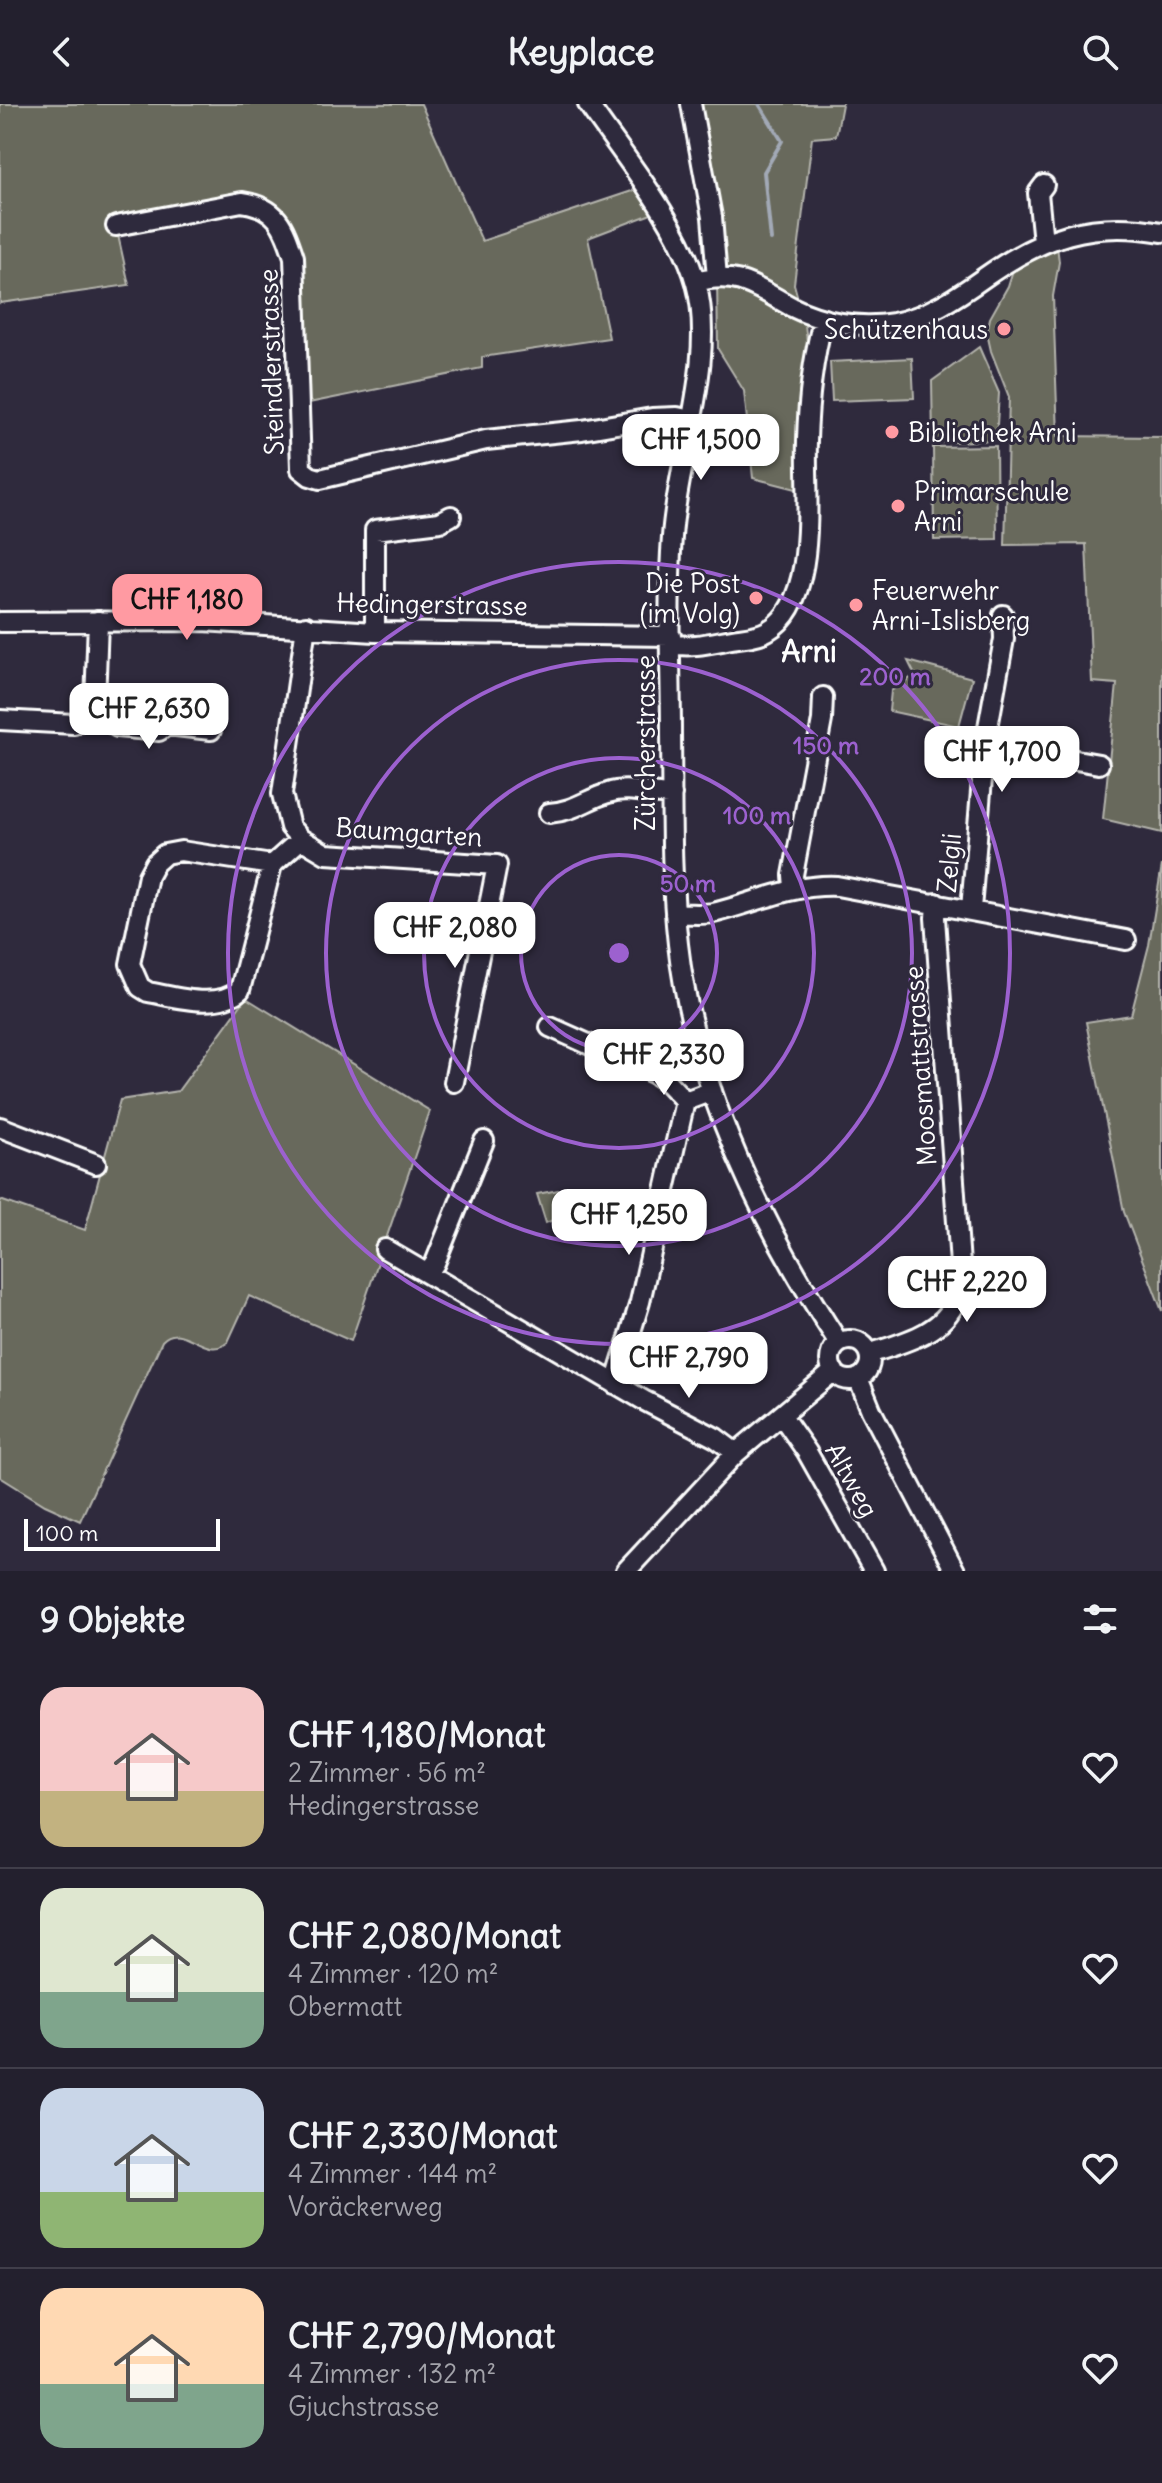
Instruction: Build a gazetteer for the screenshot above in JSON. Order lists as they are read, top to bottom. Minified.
{"streets":{"street":["Steindlerstrasse","Hedingerstrasse","Zürcherstrasse","Baumgarten","Zelgli","Moosmattstrasse","Altweg"]},"crossings":[["Steindlerstrasse","Zürcherstrasse"],["Hedingerstrasse","Zürcherstrasse"],["Hedingerstrasse","Baumgarten"],["Zürcherstrasse","Moosmattstrasse"]],"districts":["Arni"],"places":["Schützenhaus","Bibliothek Arni","Primarschule Arni","Die Post (im Volg)","Feuerwehr Arni-Islisberg"],"scale_bar":"100 m","page":{"header":"Keyplace","price":["CHF 1,500","CHF 1,180","CHF 2,630","CHF 1,700","CHF 2,080","CHF 2,330","CHF 1,250","CHF 2,220","CHF 2,790"],"scale":"100 m","heading":"9 Objekte","list":[{"name":"CHF 1,180/Monat","note":"2 Zimmer · 56 m² · Hedingerstrasse"},{"name":"CHF 2,080/Monat","note":"4 Zimmer · 120 m² · Obermatt"},{"name":"CHF 2,330/Monat","note":"4 Zimmer · 144 m² · Voräckerweg"},{"name":"CHF 2,790/Monat","note":"4 Zimmer · 132 m² · Gjuchstrasse"}]},"rings":["200 m","150 m","100 m","50 m"]}
